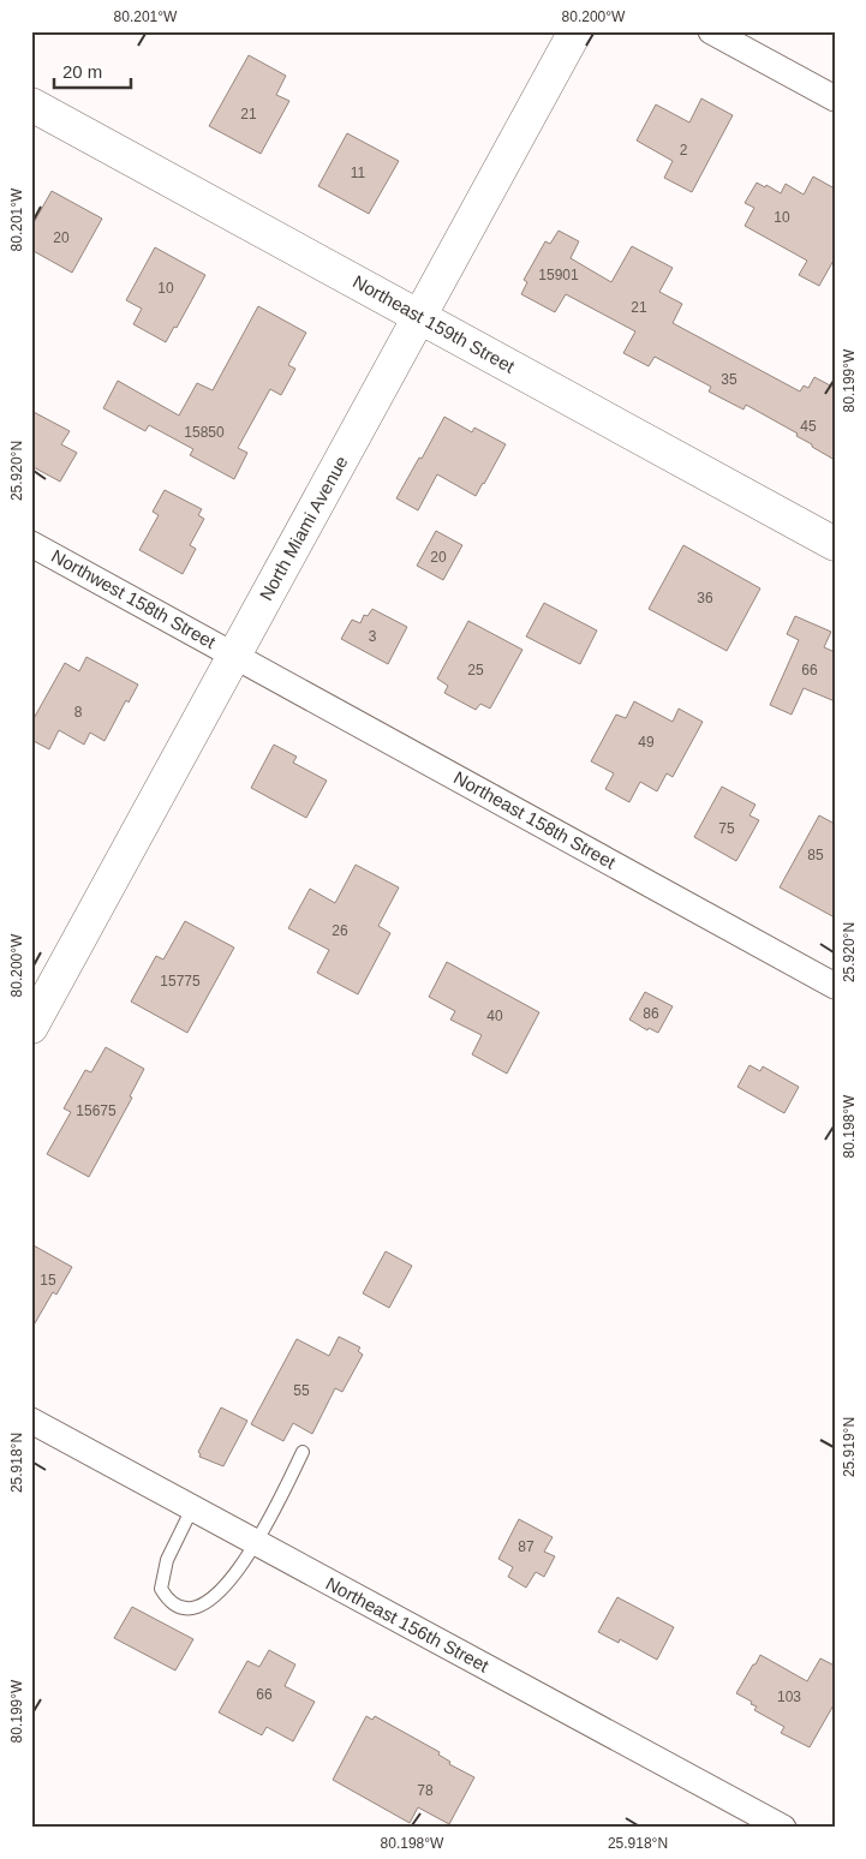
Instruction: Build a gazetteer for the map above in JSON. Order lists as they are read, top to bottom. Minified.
{"streets":{"street":["Northeast 159th Street","North Miami Avenue","Northwest 158th Street","Northeast 158th Street","Northeast 156th Street"]},"crossings":[["Northeast 159th Street","North Miami Avenue"],["North Miami Avenue","Northwest 158th Street"],["North Miami Avenue","Northeast 158th Street"],["Northwest 158th Street","Northeast 158th Street"]],"house_numbers":["21","2","11","10","20","15901","10","21","35","45","15850","20","36","3","25","66","8","49","75","85","26","15775","86","40","15675","15","55","87","66","103","78"],"scale_bar":"20 m","coordinates":["80.201°W","80.200°W","80.199°W","25.920°N","80.198°W","25.919°N","25.918°N"]}
